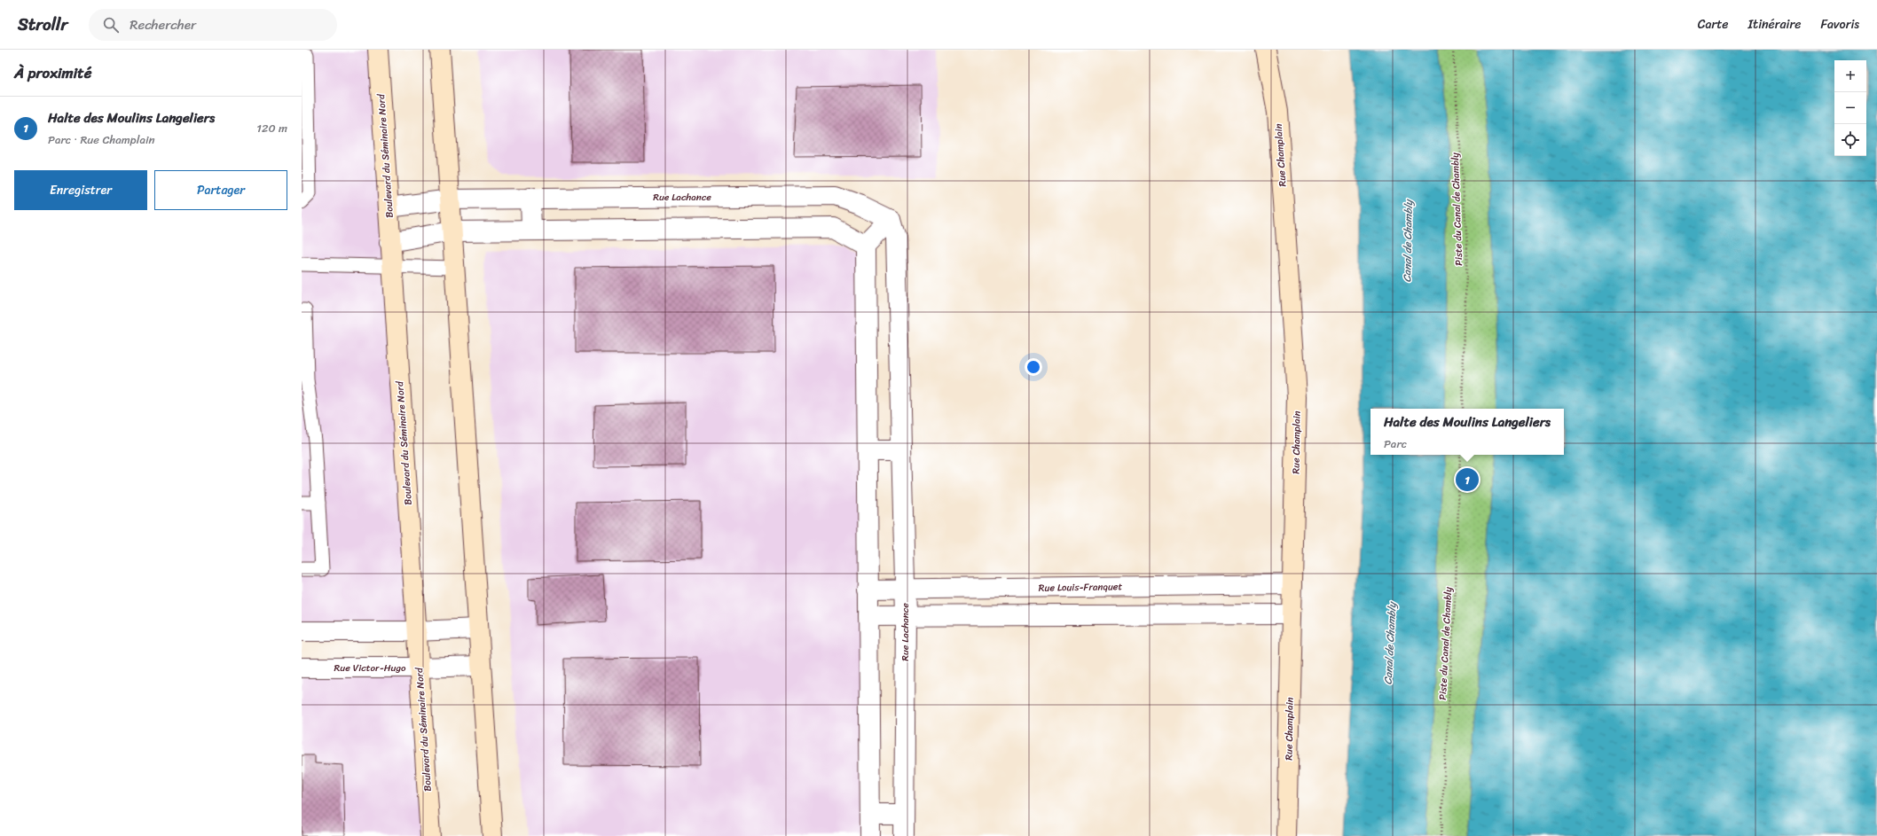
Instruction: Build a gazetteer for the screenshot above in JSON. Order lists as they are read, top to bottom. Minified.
{"streets":{"main road":["Rue Champlain","Boulevard du Séminaire Nord"],"street":["Rue Lachance","Rue Louis-Franquet","Rue Victor-Hugo"],"path":["Piste du Canal de Chambly"]},"crossings":[["Rue Champlain","Rue Louis-Franquet"],["Boulevard du Séminaire Nord","Rue Lachance"],["Boulevard du Séminaire Nord","Rue Victor-Hugo"],["Rue Lachance","Rue Louis-Franquet"]],"water":["Canal de Chambly"],"page":{"header":"Strollr","search":"Rechercher","nav":["Carte","Itinéraire","Favoris"],"heading":"À proximité","map_buttons":["+","−"],"list":[{"mark":"1","name":"Halte des Moulins Langeliers","note":"Parc · Rue Champlain","value":"120 m"}],"buttons":["Enregistrer","Partager"],"popup":["Halte des Moulins Langeliers","Parc"],"pins":"1"}}
